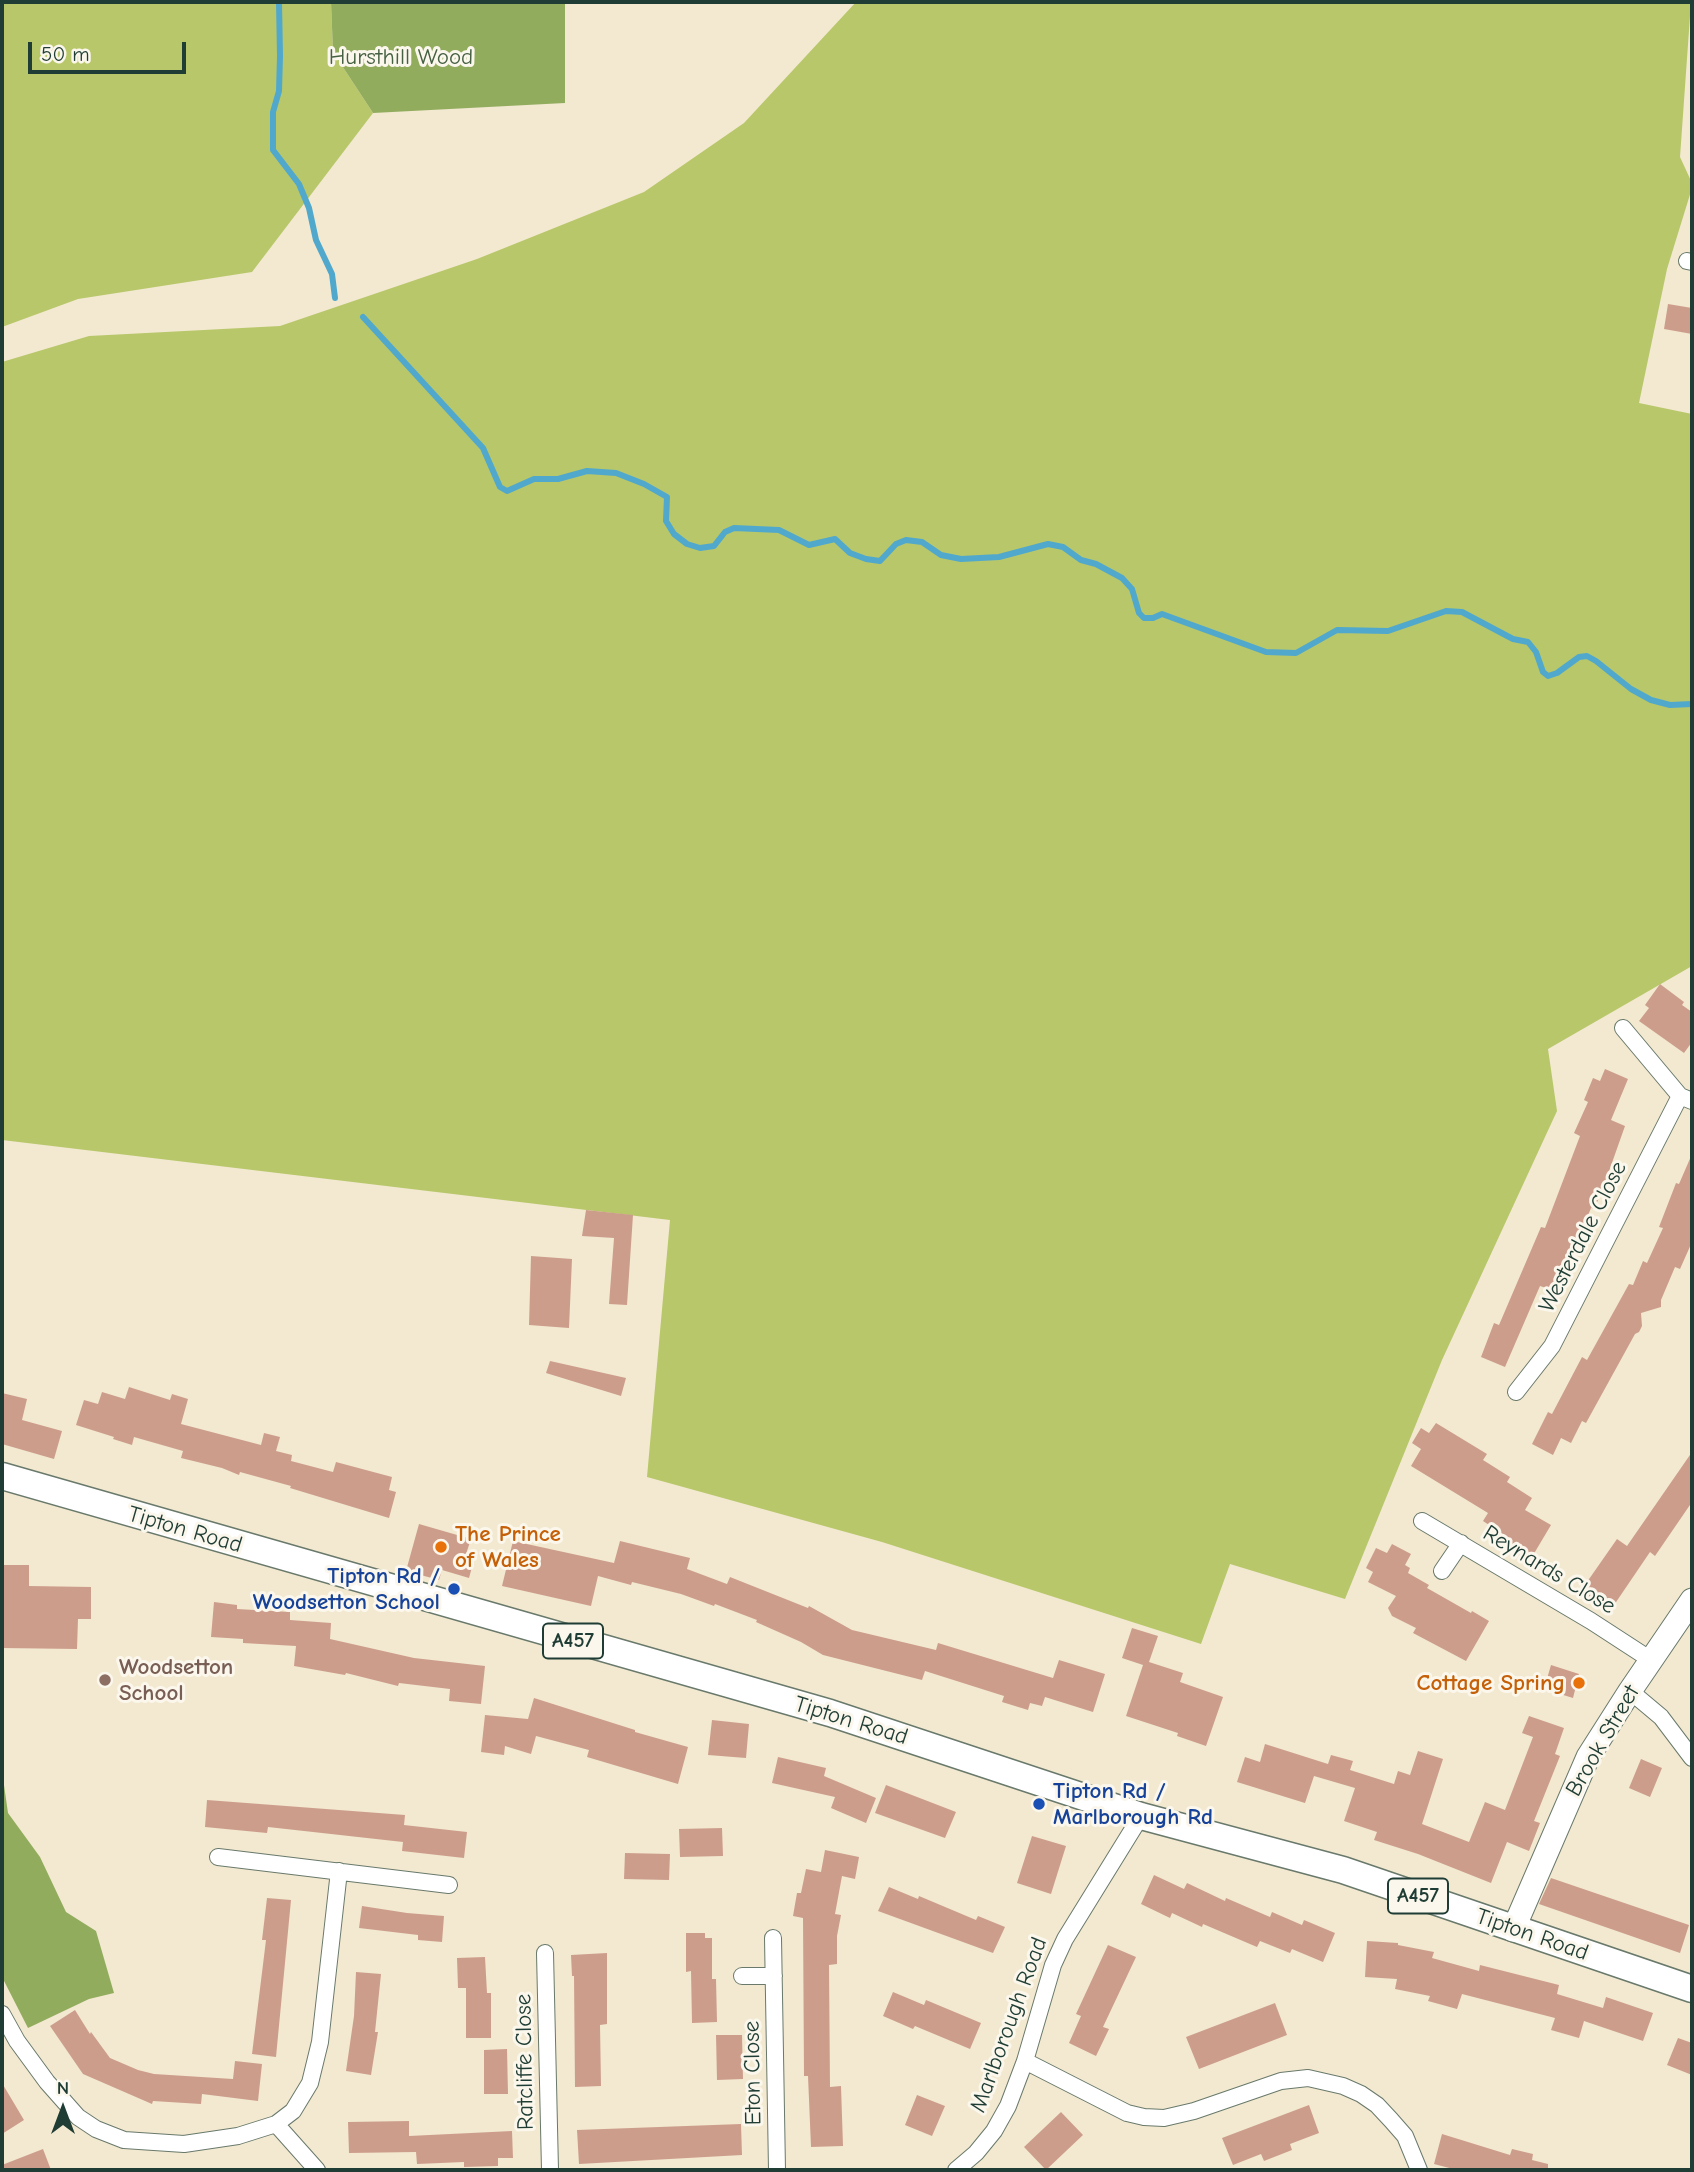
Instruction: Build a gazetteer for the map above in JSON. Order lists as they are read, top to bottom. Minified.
{"streets":{"main road":["Tipton Road","A457"],"street":["Westerdale Close","Reynards Close","Brook Street","Marlborough Road","Ratcliffe Close","Eton Close"]},"crossings":[["Tipton Road","Brook Street"],["Tipton Road","Marlborough Road"],["Reynards Close","Brook Street"]],"parks":["Hursthill Wood"],"places":["The Prince of Wales","Tipton Rd / Woodsetton School","Woodsetton School","Cottage Spring","Tipton Rd / Marlborough Rd"],"scale_bar":"50 m","north":"top"}
